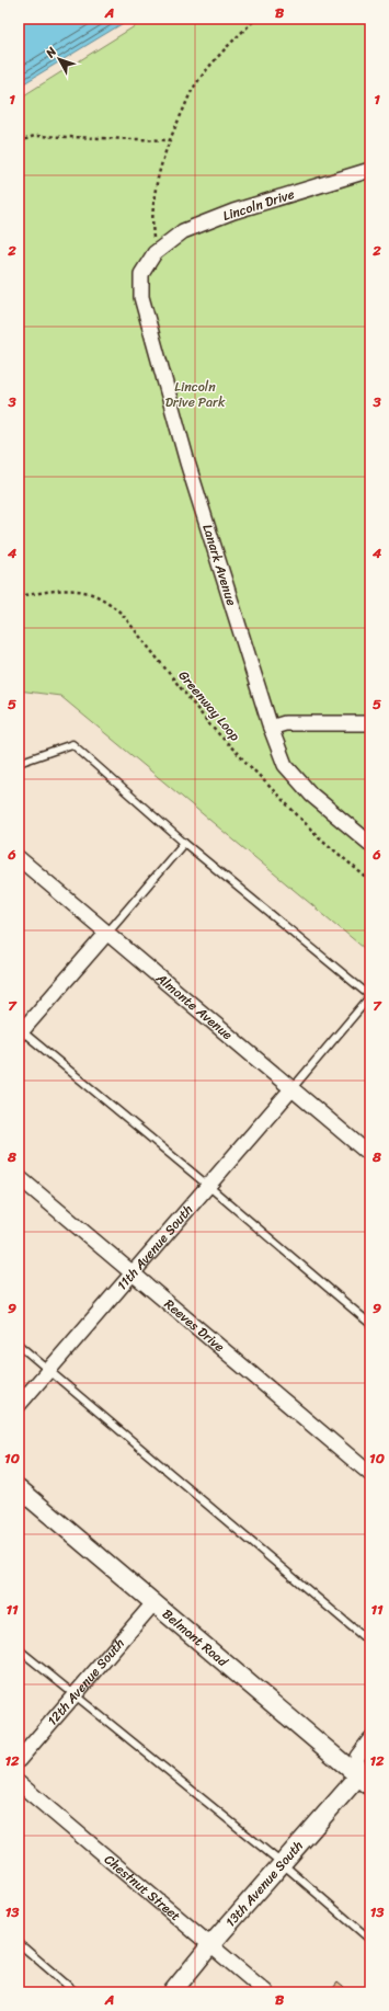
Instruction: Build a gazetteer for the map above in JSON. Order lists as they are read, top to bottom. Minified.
{"streets":{"street":["Lincoln Drive","Lanark Avenue","Almonte Avenue","11th Avenue South","Reeves Drive","Belmont Road","12th Avenue South","13th Avenue South","Chestnut Street"],"path":["Greenway Loop"]},"crossings":[["Lincoln Drive","Lanark Avenue"],["Almonte Avenue","11th Avenue South"],["11th Avenue South","Reeves Drive"],["Belmont Road","12th Avenue South"],["Belmont Road","13th Avenue South"],["13th Avenue South","Chestnut Street"]],"parks":["Lincoln Drive Park"],"north":"top left","grid":{"columns":["A","B"],"rows":["1","2","3","4","5","6","7","8","9","10","11","12","13"]}}
